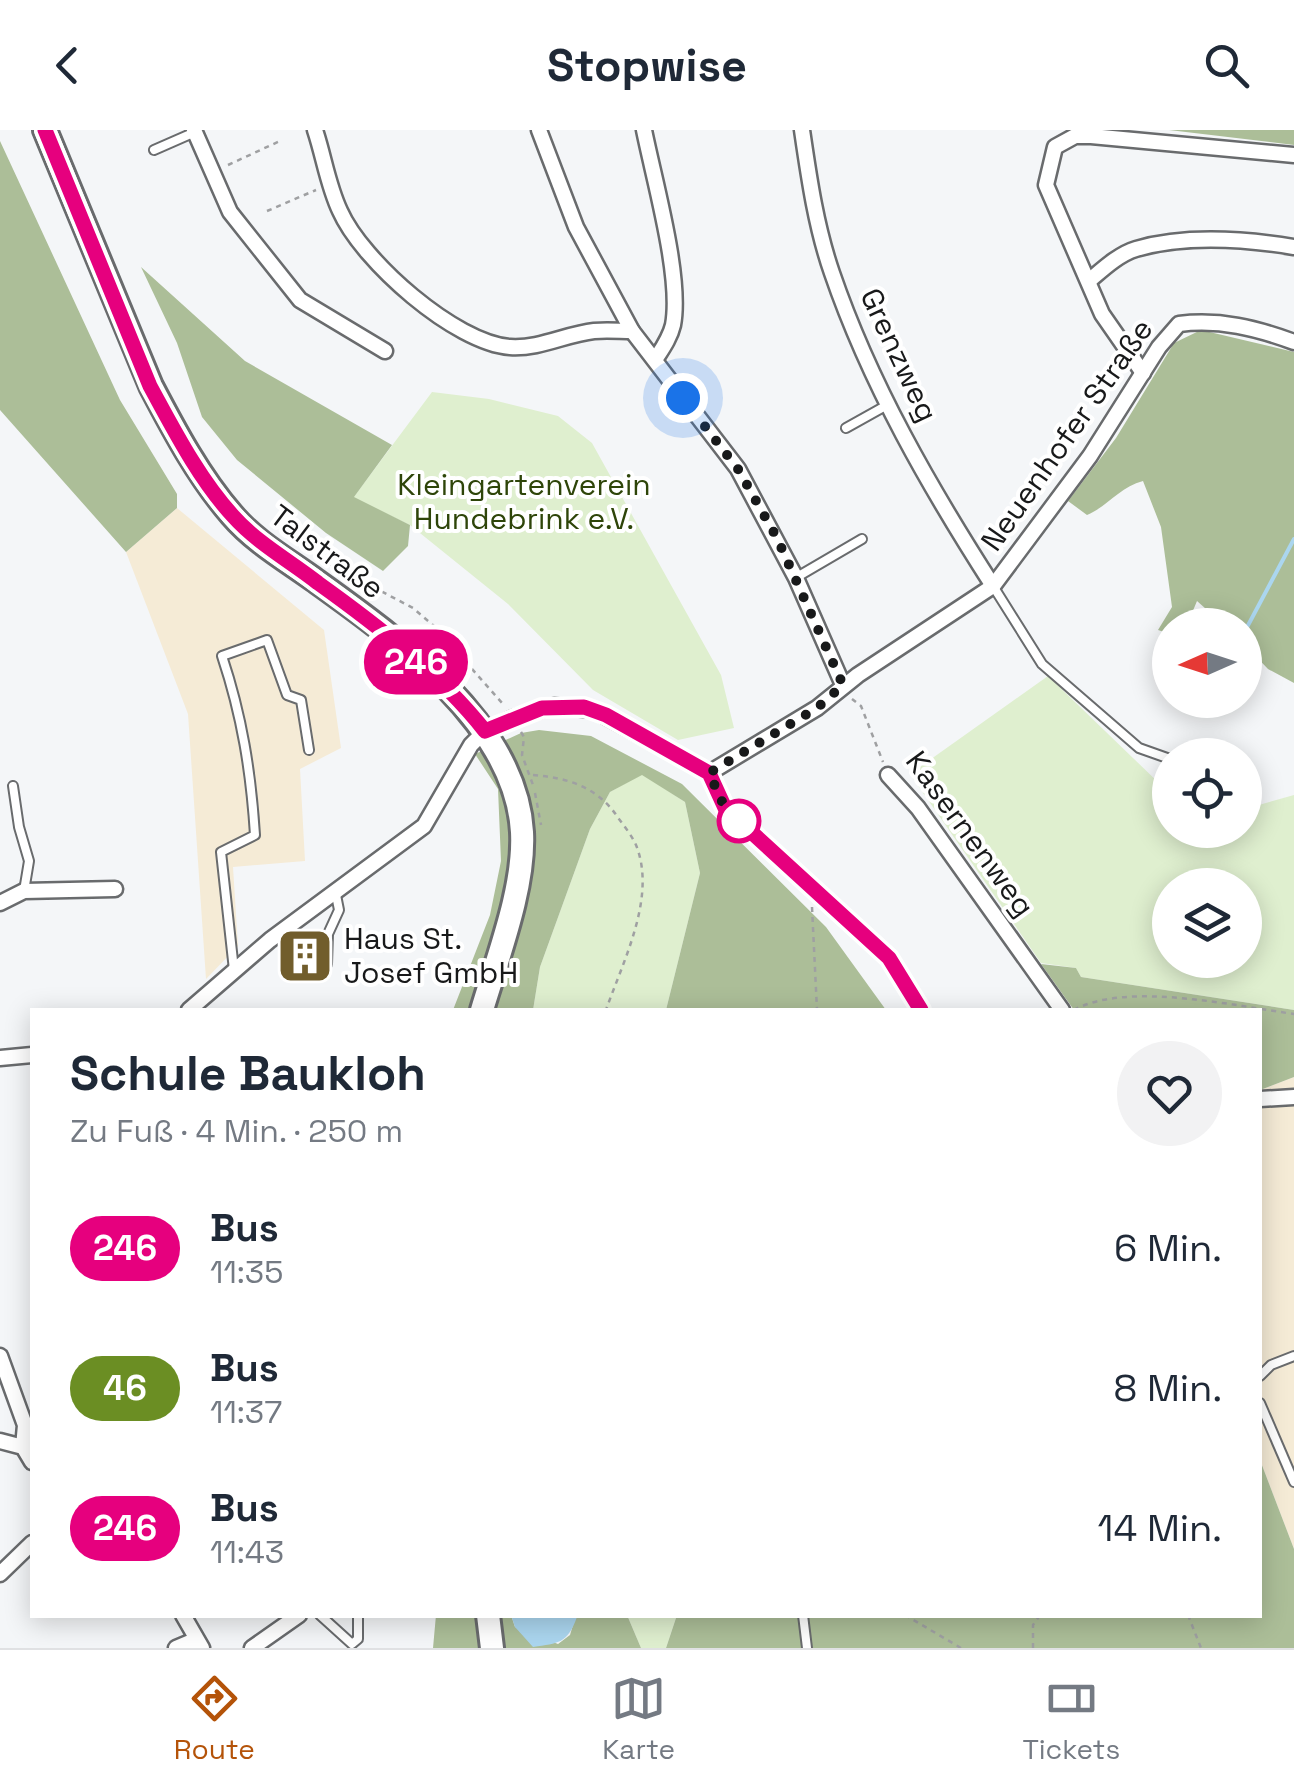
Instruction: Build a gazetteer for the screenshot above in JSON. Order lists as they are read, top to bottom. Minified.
{"streets":{"main road":["Talstraße"],"street":["Grenzweg","Neuenhofer Straße","Kasernenweg"]},"crossings":[["Grenzweg","Neuenhofer Straße"],["Neuenhofer Straße","Kasernenweg"]],"parks":["Kleingartenverein Hundebrink e.V."],"places":{"building":["Haus St. Josef GmbH"]},"lines":["bus line 246"],"north":"left","page":{"header":"Stopwise","on_map":"246","heading":["Schule Baukloh","Zu Fuß · 4 Min. · 250 m"],"list":[{"mark":"246","name":"Bus","note":"11:35","value":"6 Min."},{"mark":"46","name":"Bus","note":"11:37","value":"8 Min."},{"mark":"246","name":"Bus","note":"11:43","value":"14 Min."}],"tabs":["Route","Karte","Tickets"]}}
